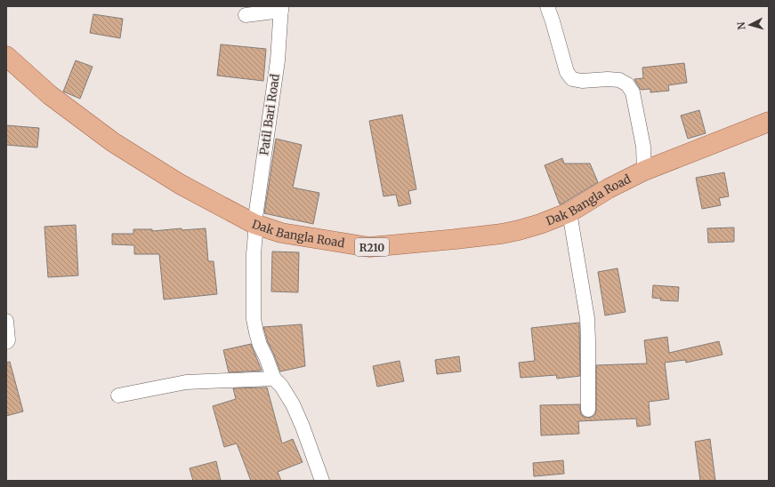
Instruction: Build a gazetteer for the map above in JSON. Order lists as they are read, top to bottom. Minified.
{"streets":{"main road":["Dak Bangla Road","R210"],"street":["Patil Bari Road"]},"crossings":[["Patil Bari Road","Dak Bangla Road"]],"north":"left"}
